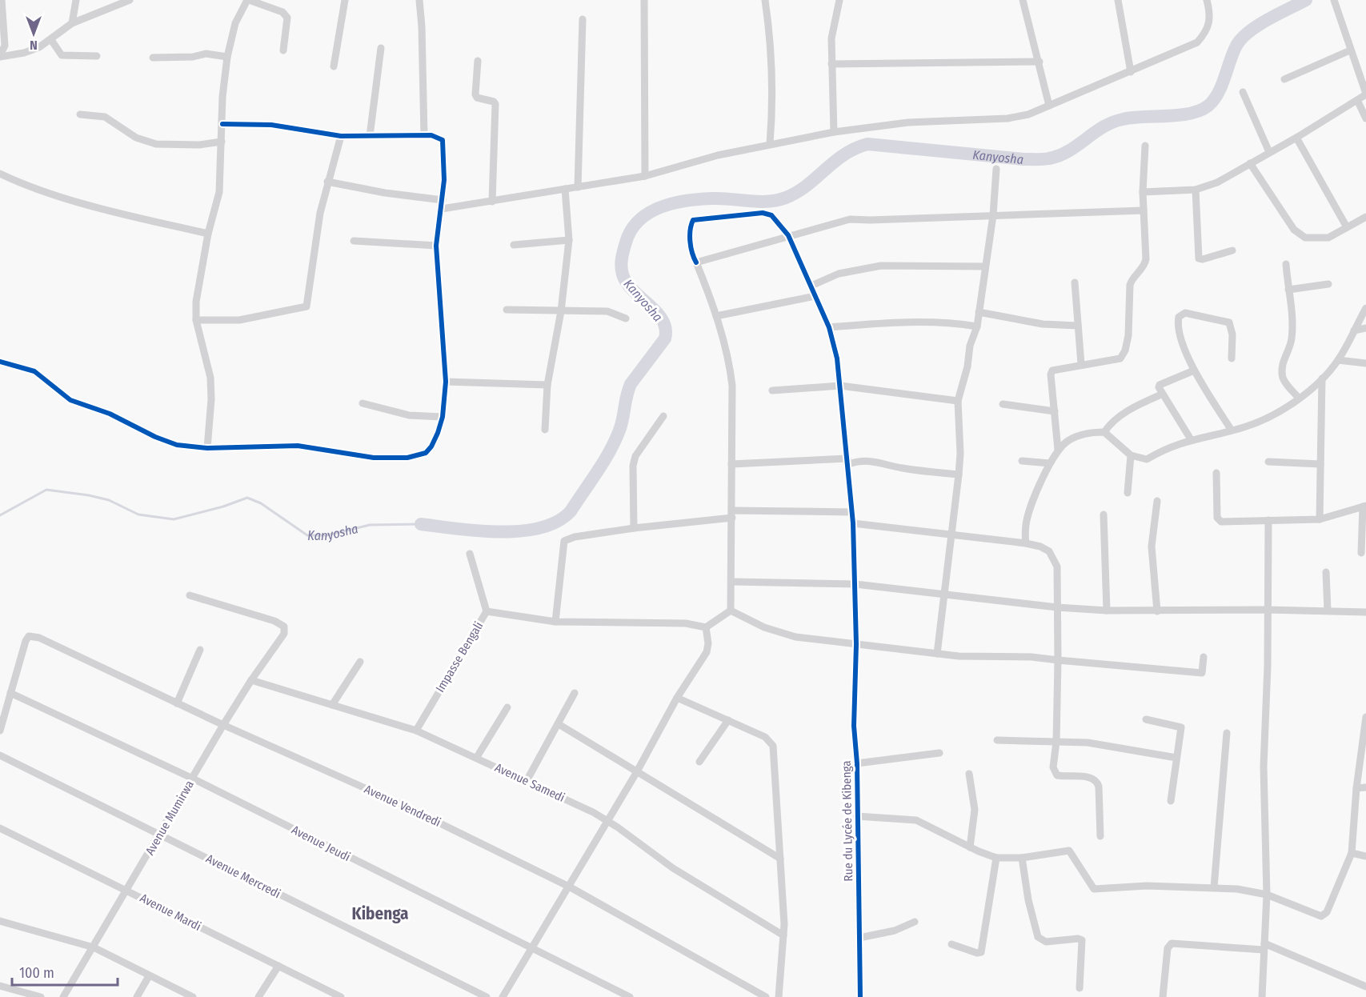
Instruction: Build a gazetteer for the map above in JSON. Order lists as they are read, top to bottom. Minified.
{"streets":{"street":["Impasse Bengali","Avenue Samedi","Avenue Vendredi","Avenue Mumirwa","Rue du Lycée de Kibenga","Avenue Jeudi","Avenue Mercredi","Avenue Mardi"]},"crossings":[["Impasse Bengali","Avenue Samedi"],["Avenue Samedi","Avenue Mumirwa"],["Avenue Vendredi","Avenue Mumirwa"],["Avenue Vendredi","Avenue Jeudi"],["Avenue Mumirwa","Avenue Jeudi"],["Avenue Mumirwa","Avenue Mercredi"],["Avenue Mumirwa","Avenue Mardi"]],"districts":["Kibenga"],"water":["Kanyosha"],"scale_bar":"100 m","north":"bottom"}
